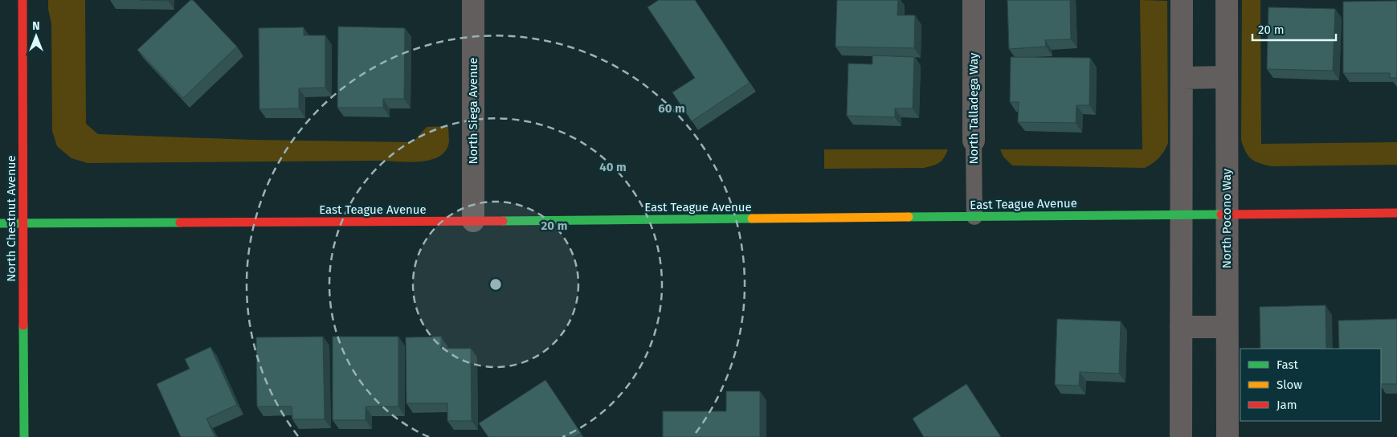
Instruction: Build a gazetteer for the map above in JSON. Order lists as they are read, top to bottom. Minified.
{"streets":{"street":["North Talladega Way","North Siega Avenue","East Teague Avenue","North Chestnut Avenue","North Pocono Way"]},"crossings":[["North Talladega Way","East Teague Avenue"],["North Siega Avenue","East Teague Avenue"],["East Teague Avenue","North Chestnut Avenue"],["East Teague Avenue","North Pocono Way"]],"legend":["Fast","Slow","Jam"],"scale_bar":"20 m","north":"top","rings":["60 m","40 m","20 m"]}
